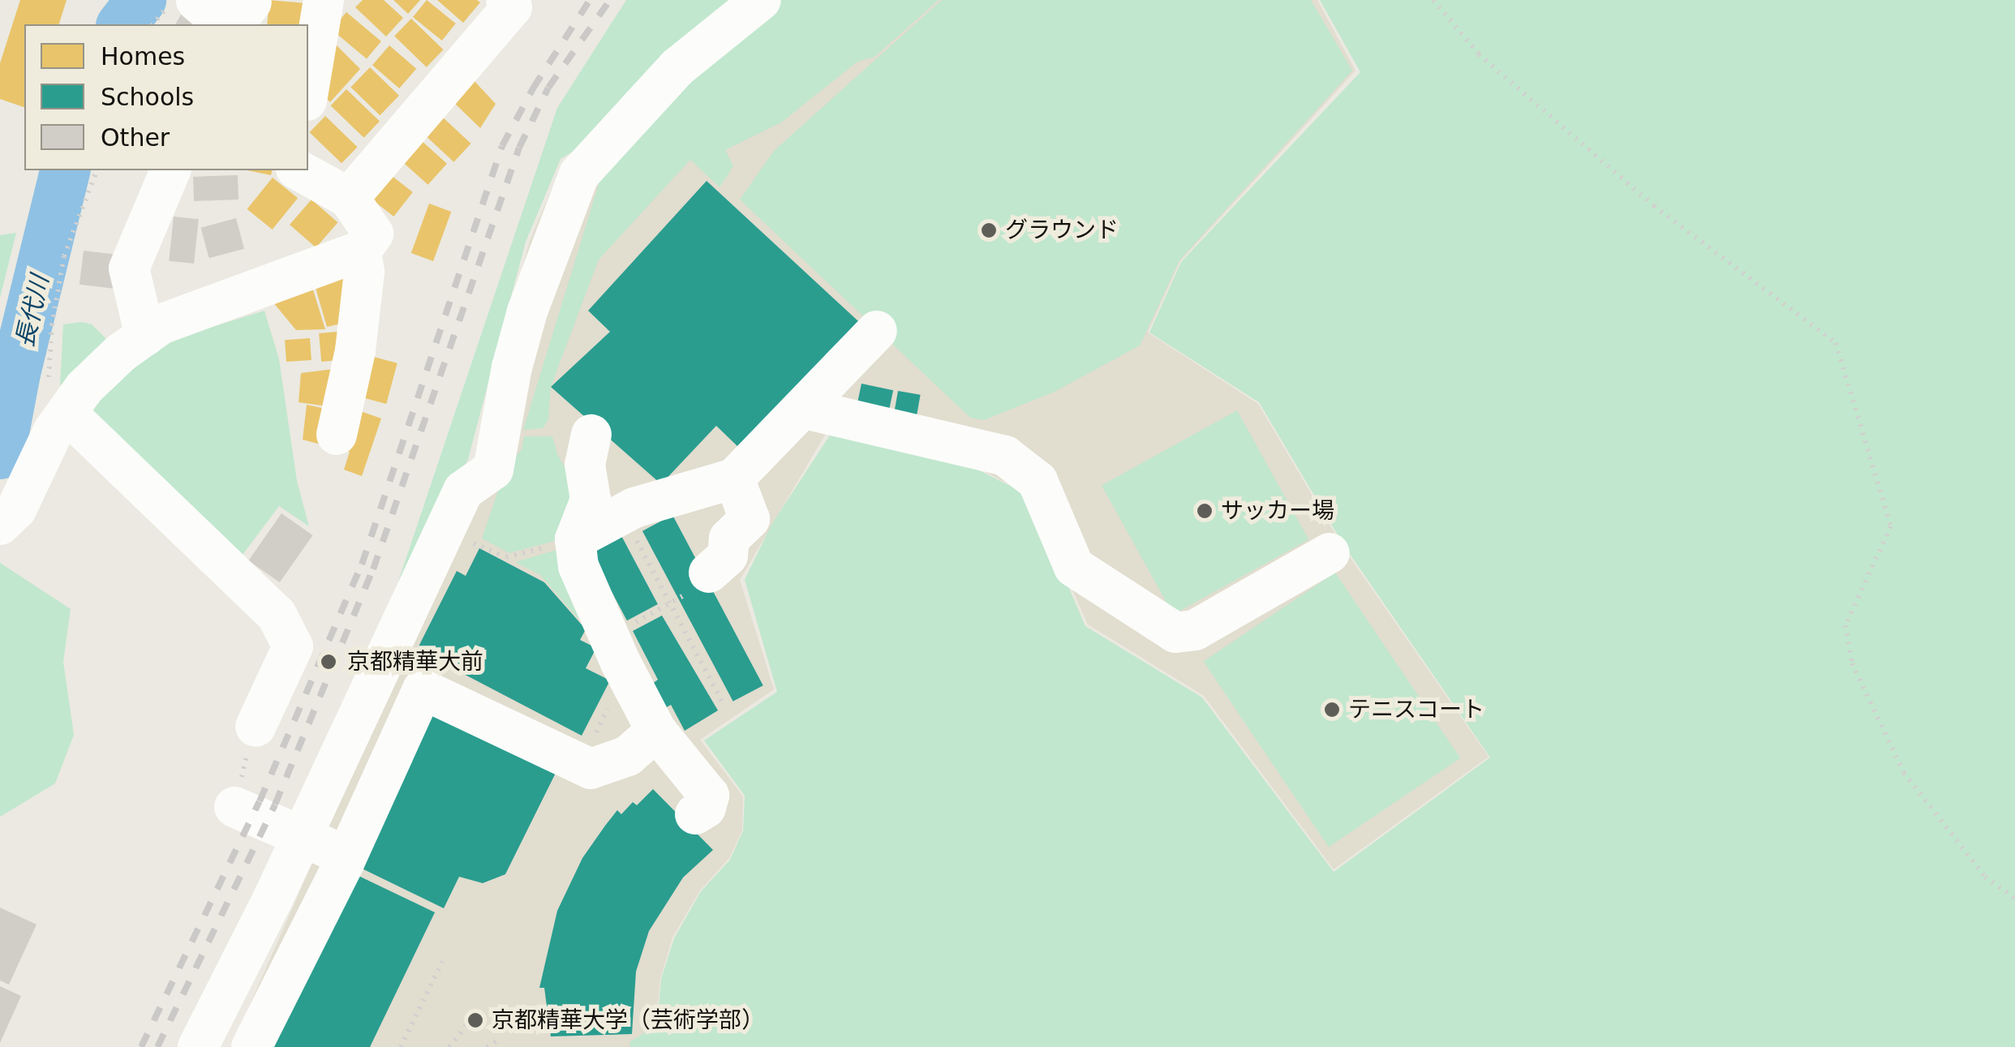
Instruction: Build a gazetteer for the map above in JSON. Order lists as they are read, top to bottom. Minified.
{"water":["長代川"],"places":["グラウンド","サッカー場","京都精華大前","テニスコート","京都精華大学（芸術学部）"],"legend":["Homes","Schools","Other"]}
